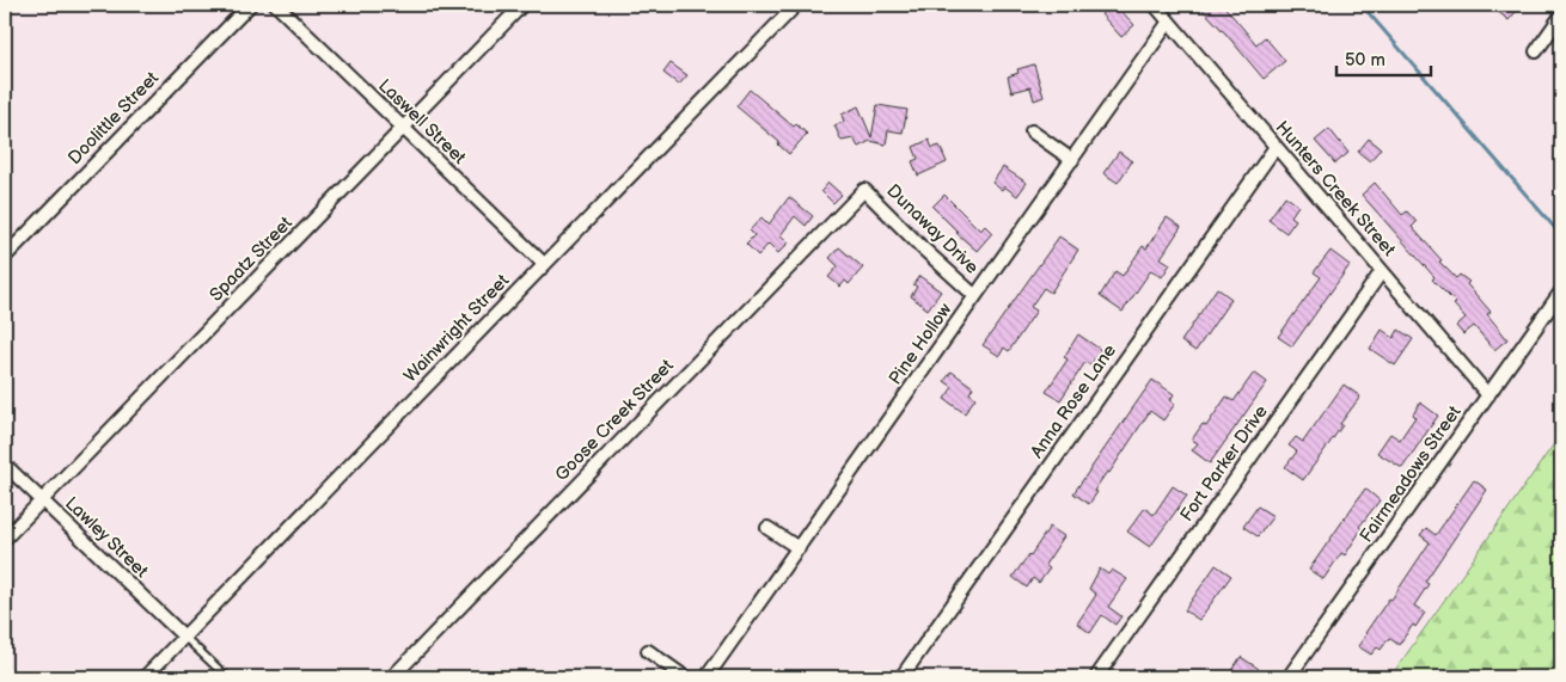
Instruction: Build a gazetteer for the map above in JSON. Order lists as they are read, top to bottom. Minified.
{"streets":{"street":["Doolittle Street","Laswell Street","Hunters Creek Street","Dunaway Drive","Spaatz Street","Wainwright Street","Pine Hollow","Anna Rose Lane","Goose Creek Street","Fort Parker Drive","Fairmeadows Street","Lawley Street"]},"crossings":[["Laswell Street","Spaatz Street"],["Laswell Street","Wainwright Street"],["Hunters Creek Street","Pine Hollow"],["Hunters Creek Street","Anna Rose Lane"],["Hunters Creek Street","Fort Parker Drive"],["Hunters Creek Street","Fairmeadows Street"],["Dunaway Drive","Pine Hollow"],["Dunaway Drive","Goose Creek Street"],["Spaatz Street","Lawley Street"],["Wainwright Street","Lawley Street"]],"scale_bar":"50 m"}
